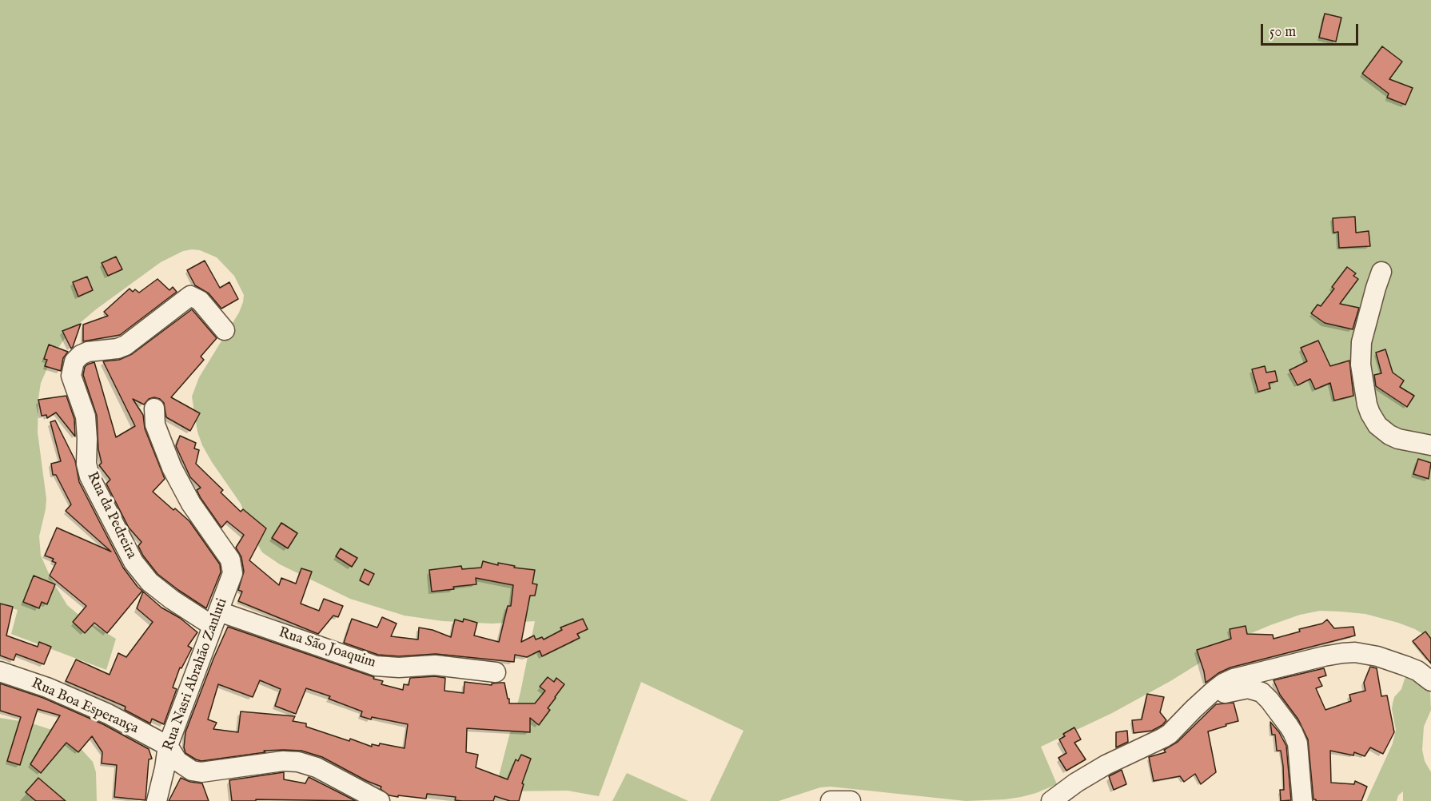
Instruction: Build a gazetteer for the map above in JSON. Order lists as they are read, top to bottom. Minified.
{"streets":{"street":["Rua da Pedreira","Rua São Joaquim","Rua Nasri Abrahão Zanluti","Rua Boa Esperança"]},"crossings":[["Rua da Pedreira","Rua São Joaquim"],["Rua da Pedreira","Rua Nasri Abrahão Zanluti"],["Rua São Joaquim","Rua Nasri Abrahão Zanluti"],["Rua Nasri Abrahão Zanluti","Rua Boa Esperança"]],"scale_bar":"50 m"}
